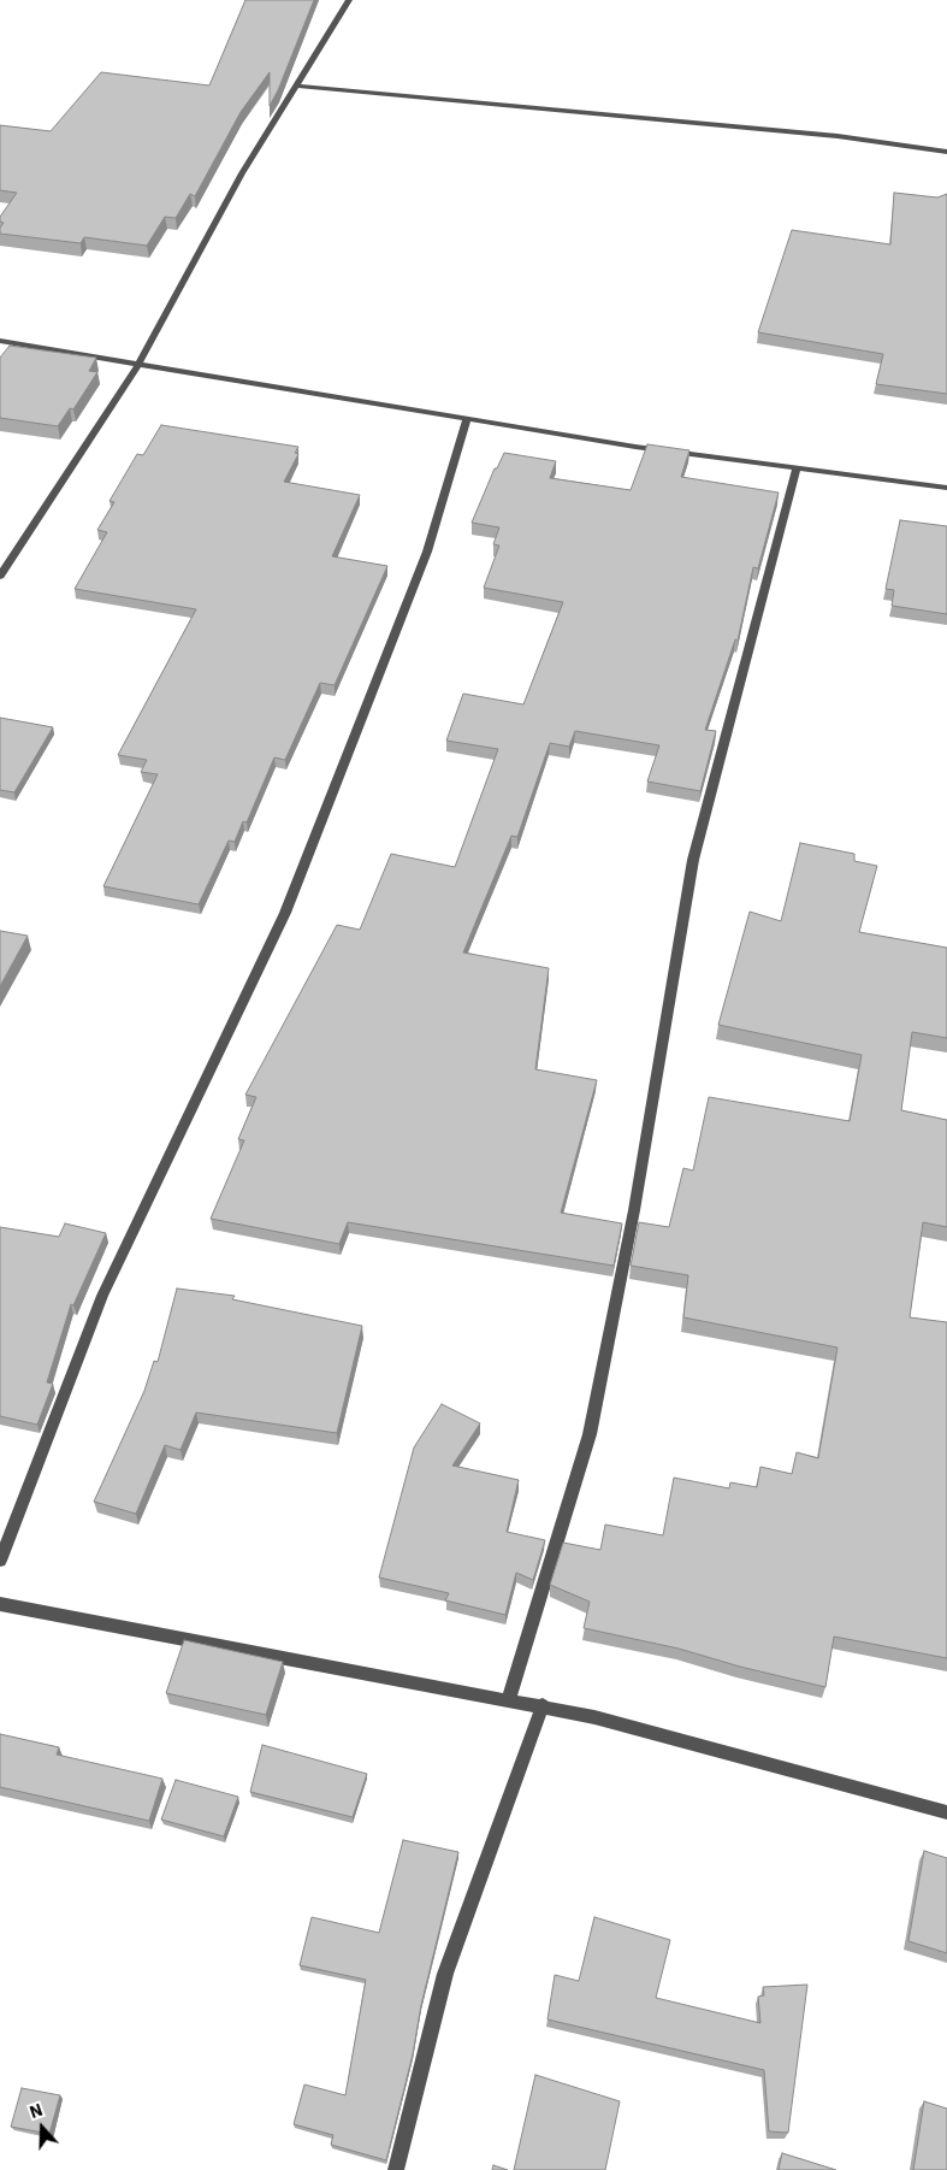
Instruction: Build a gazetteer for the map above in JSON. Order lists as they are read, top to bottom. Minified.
{"north":"top"}
